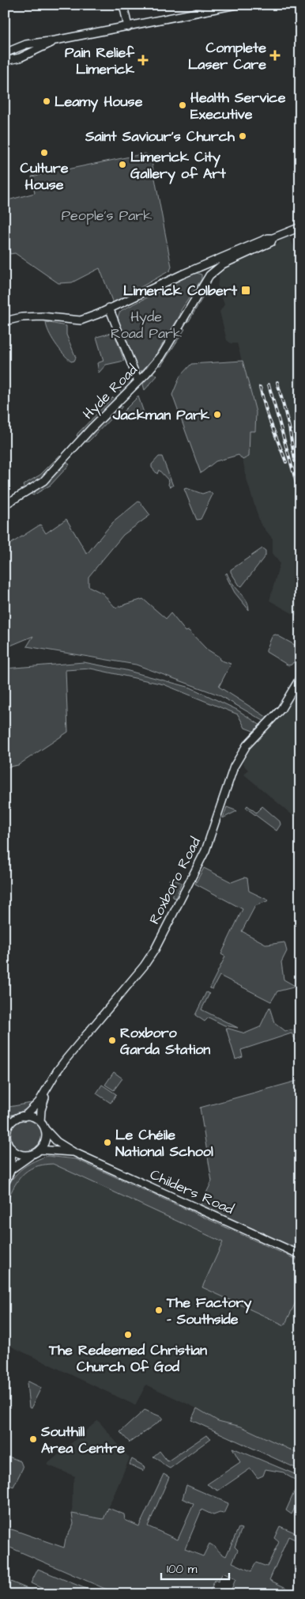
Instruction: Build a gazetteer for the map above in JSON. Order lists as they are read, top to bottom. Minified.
{"streets":{"main road":["Hyde Road","Roxboro Road","Childers Road"]},"crossings":[["Roxboro Road","Childers Road"]],"parks":["People's Park","Hyde Road Park"],"places":{"health":["Complete Laser Care","Pain Relief Limerick"],"other":["Leamy House","Health Service Executive","Saint Saviour's Church","Culture House","Limerick City Gallery of Art","Jackman Park","Roxboro Garda Station","Le Chéile National School","The Factory - Southside","The Redeemed Christian Church Of God","Southill Area Centre"],"transit":["Limerick Colbert"]},"scale_bar":"100 m"}
